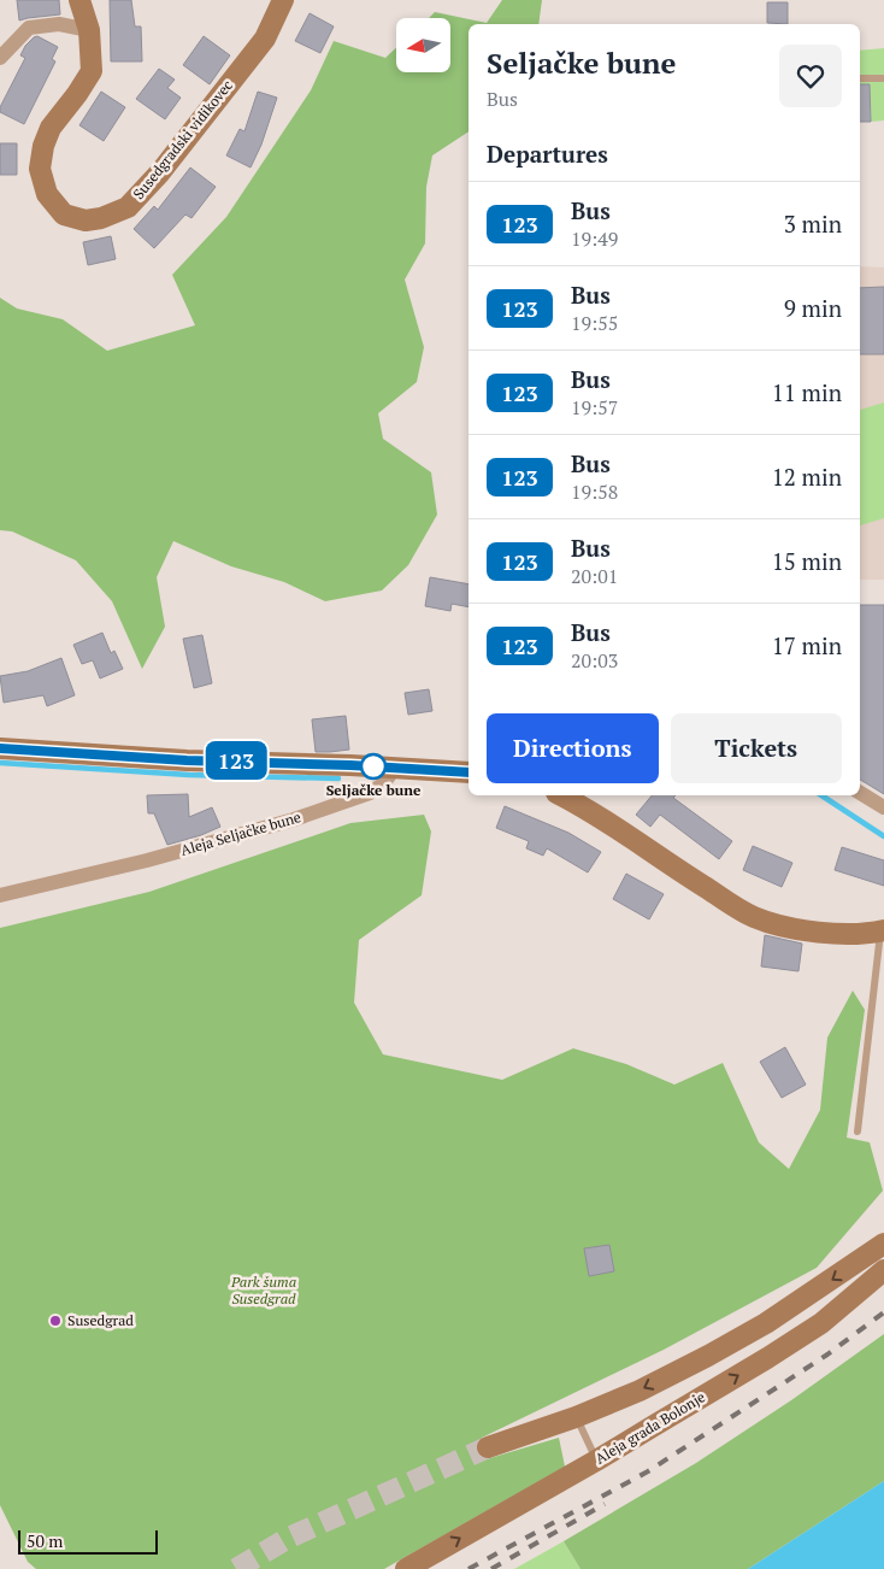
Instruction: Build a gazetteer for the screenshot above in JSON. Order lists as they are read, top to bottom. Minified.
{"streets":{"street":["Susedgradski vidikovec","Aleja Seljačke bune","Aleja grada Bolonje"]},"parks":["Park šuma Susedgrad"],"places":["Seljačke bune","Susedgrad"],"lines":["bus line 123"],"scale_bar":"50 m","north":"left","page":{"on_map":"123","heading":[["Seljačke bune","Bus"],"Departures"],"list":[{"mark":"123","name":"Bus","note":"19:49","value":"3 min"},{"mark":"123","name":"Bus","note":"19:55","value":"9 min"},{"mark":"123","name":"Bus","note":"19:57","value":"11 min"},{"mark":"123","name":"Bus","note":"19:58","value":"12 min"},{"mark":"123","name":"Bus","note":"20:01","value":"15 min"},{"mark":"123","name":"Bus","note":"20:03","value":"17 min"}],"buttons":["Directions","Tickets"],"scale":"50 m"}}
